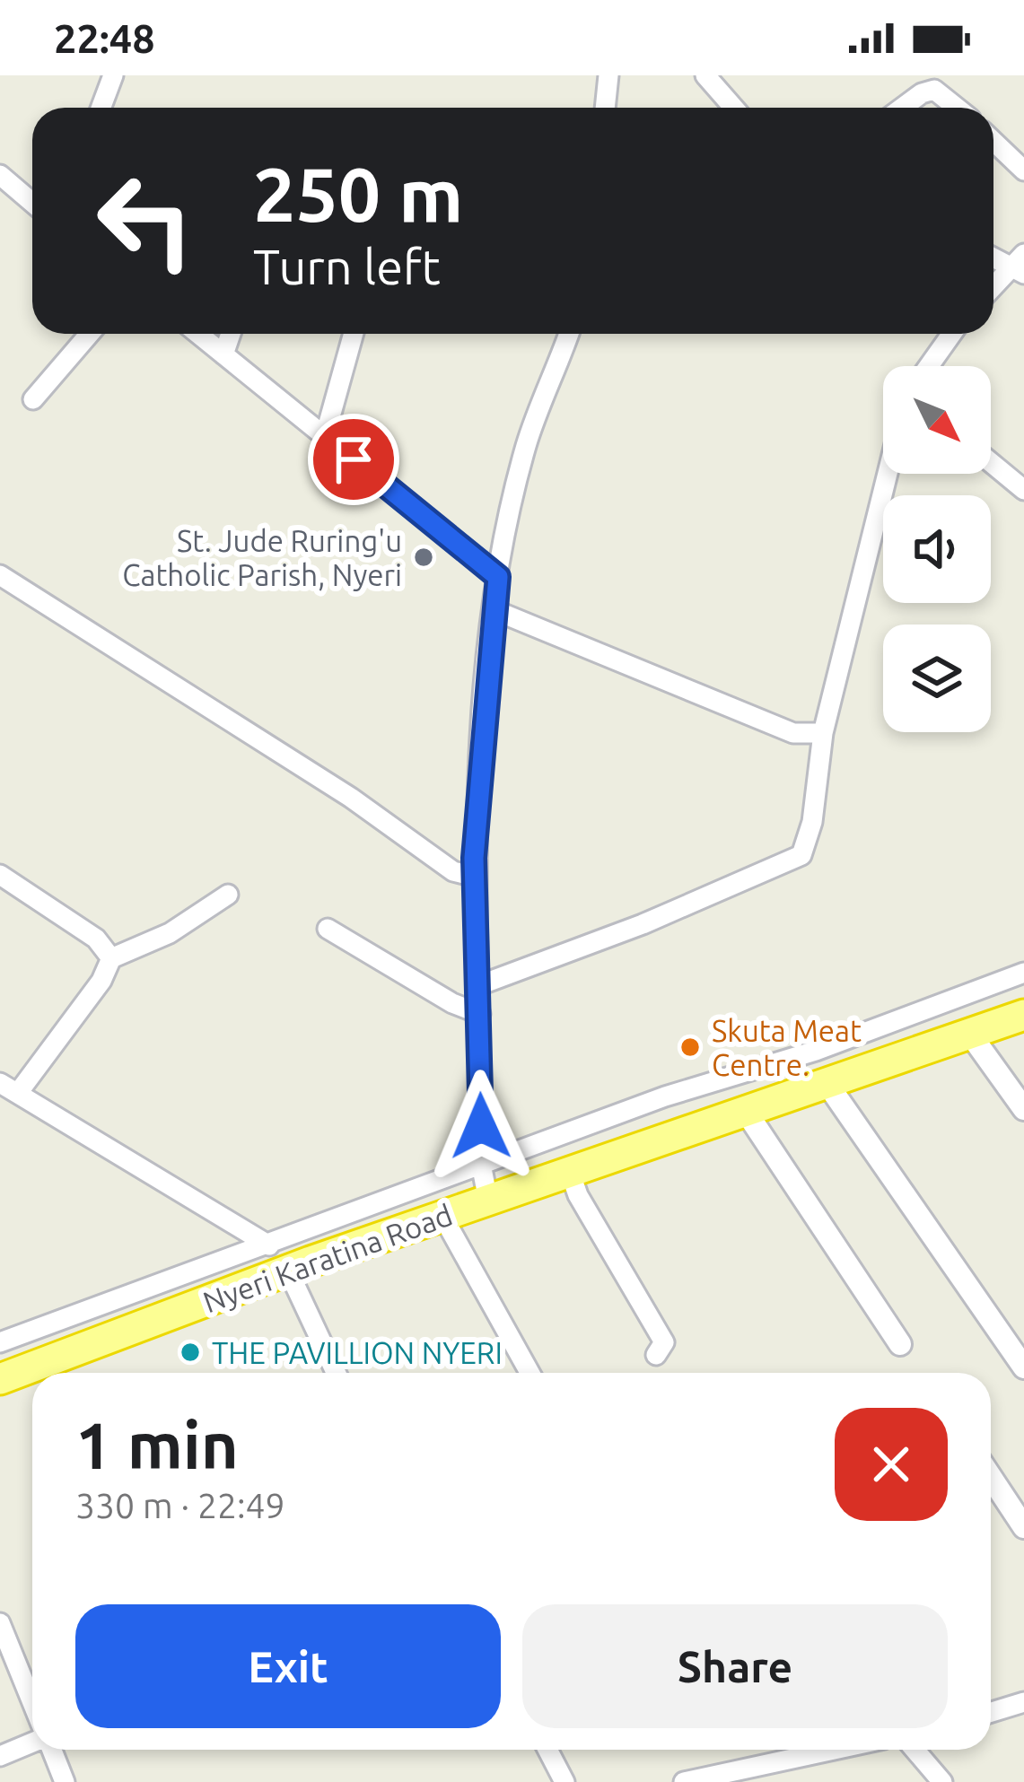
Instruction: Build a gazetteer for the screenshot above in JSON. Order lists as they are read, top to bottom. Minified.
{"streets":{"highway":["Nyeri Karatina Road"]},"places":["St. Jude Ruring'u Catholic Parish, Nyeri","Skuta Meat Centre.","THE PAVILLION NYERI"],"north":"bottom right","page":{"status":"22:48","turn":["250 m","Turn left"],"heading":["1 min","330 m · 22:49"],"buttons":["Exit","Share"]}}
